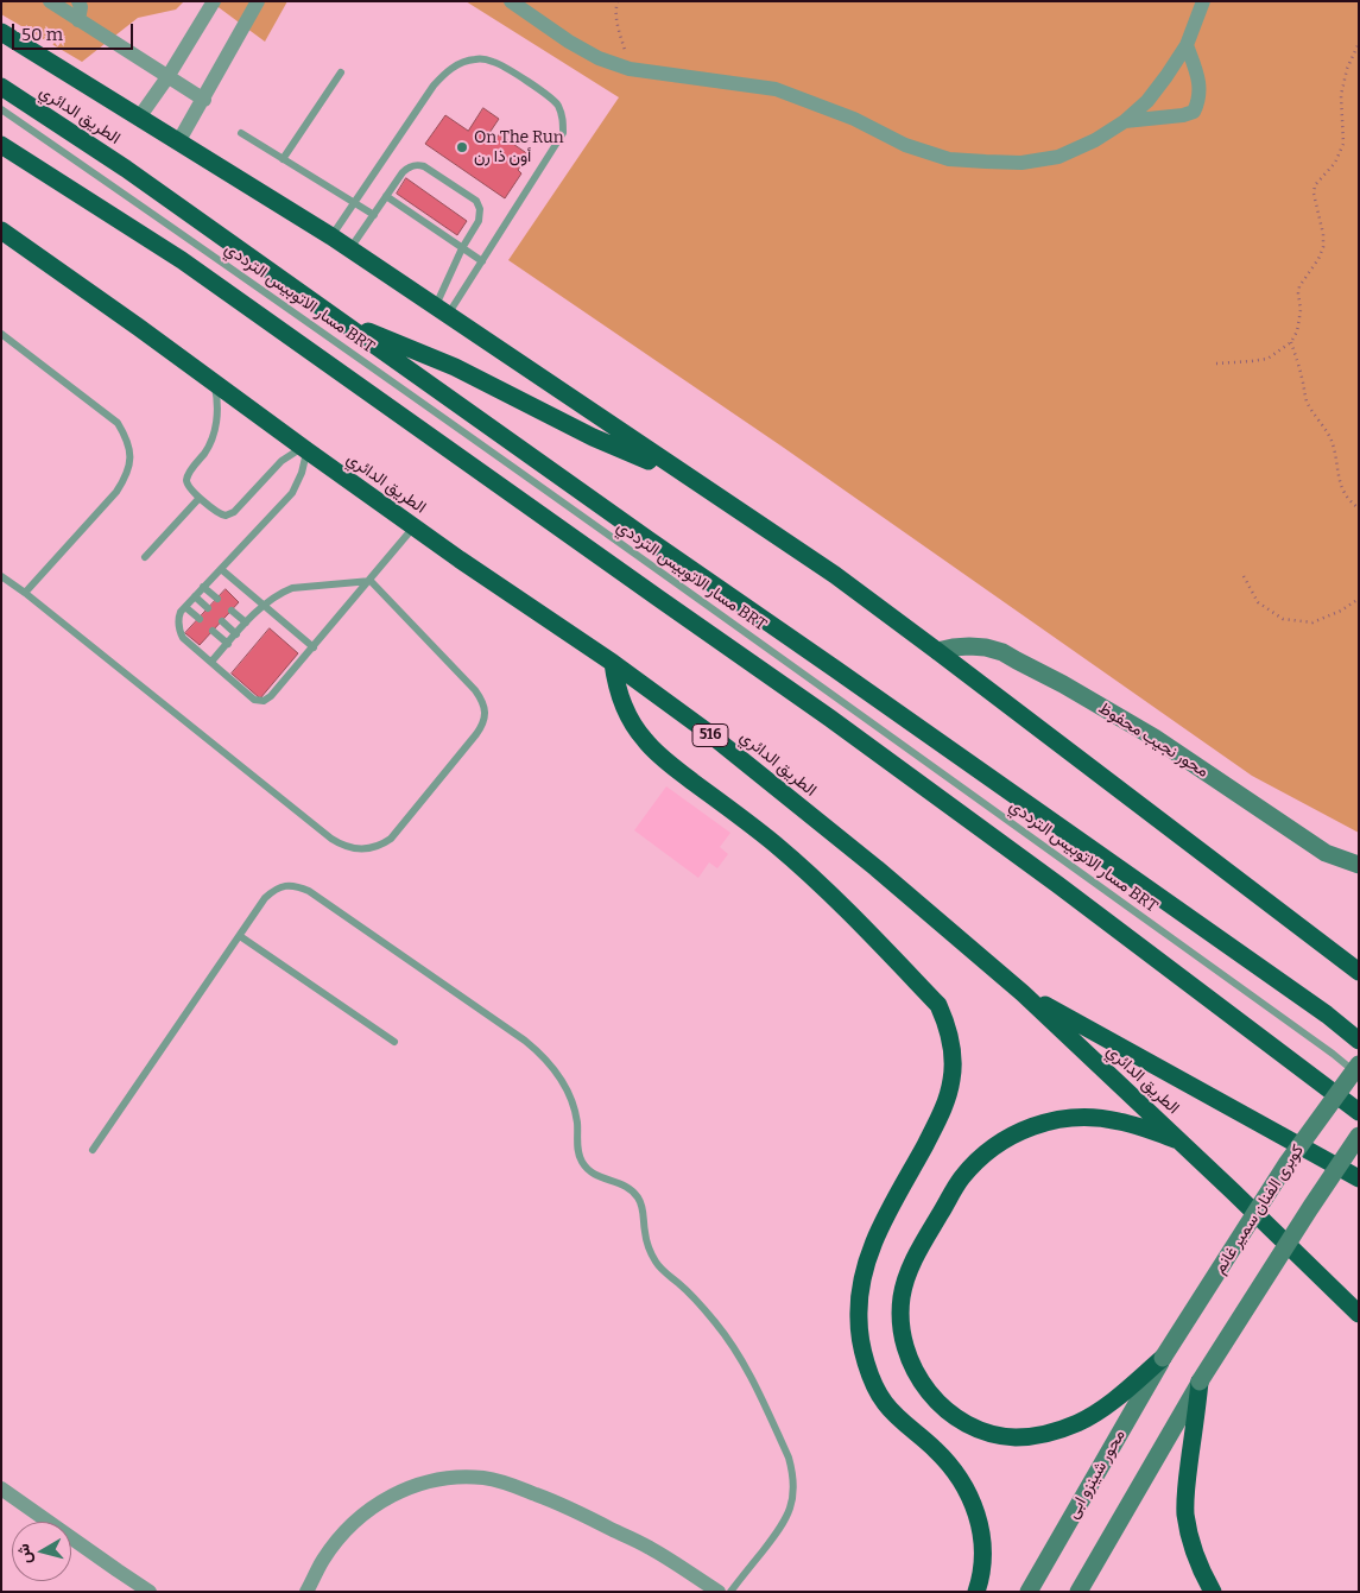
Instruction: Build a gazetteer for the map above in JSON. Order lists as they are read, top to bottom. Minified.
{"streets":{"highway":["الطريق الدائري","516"],"main road":["محور نجيب محفوظ","كوبرى الفنان سمير غانم","محور شينزو ابى"],"lane":["مسار الاتوبيس الترددي BRT"]},"crossings":[["الطريق الدائري","محور نجيب محفوظ"],["كوبرى الفنان سمير غانم","محور شينزو ابى"]],"places":["On The Run أون ذا رن"],"scale_bar":"50 m","north":"left"}
